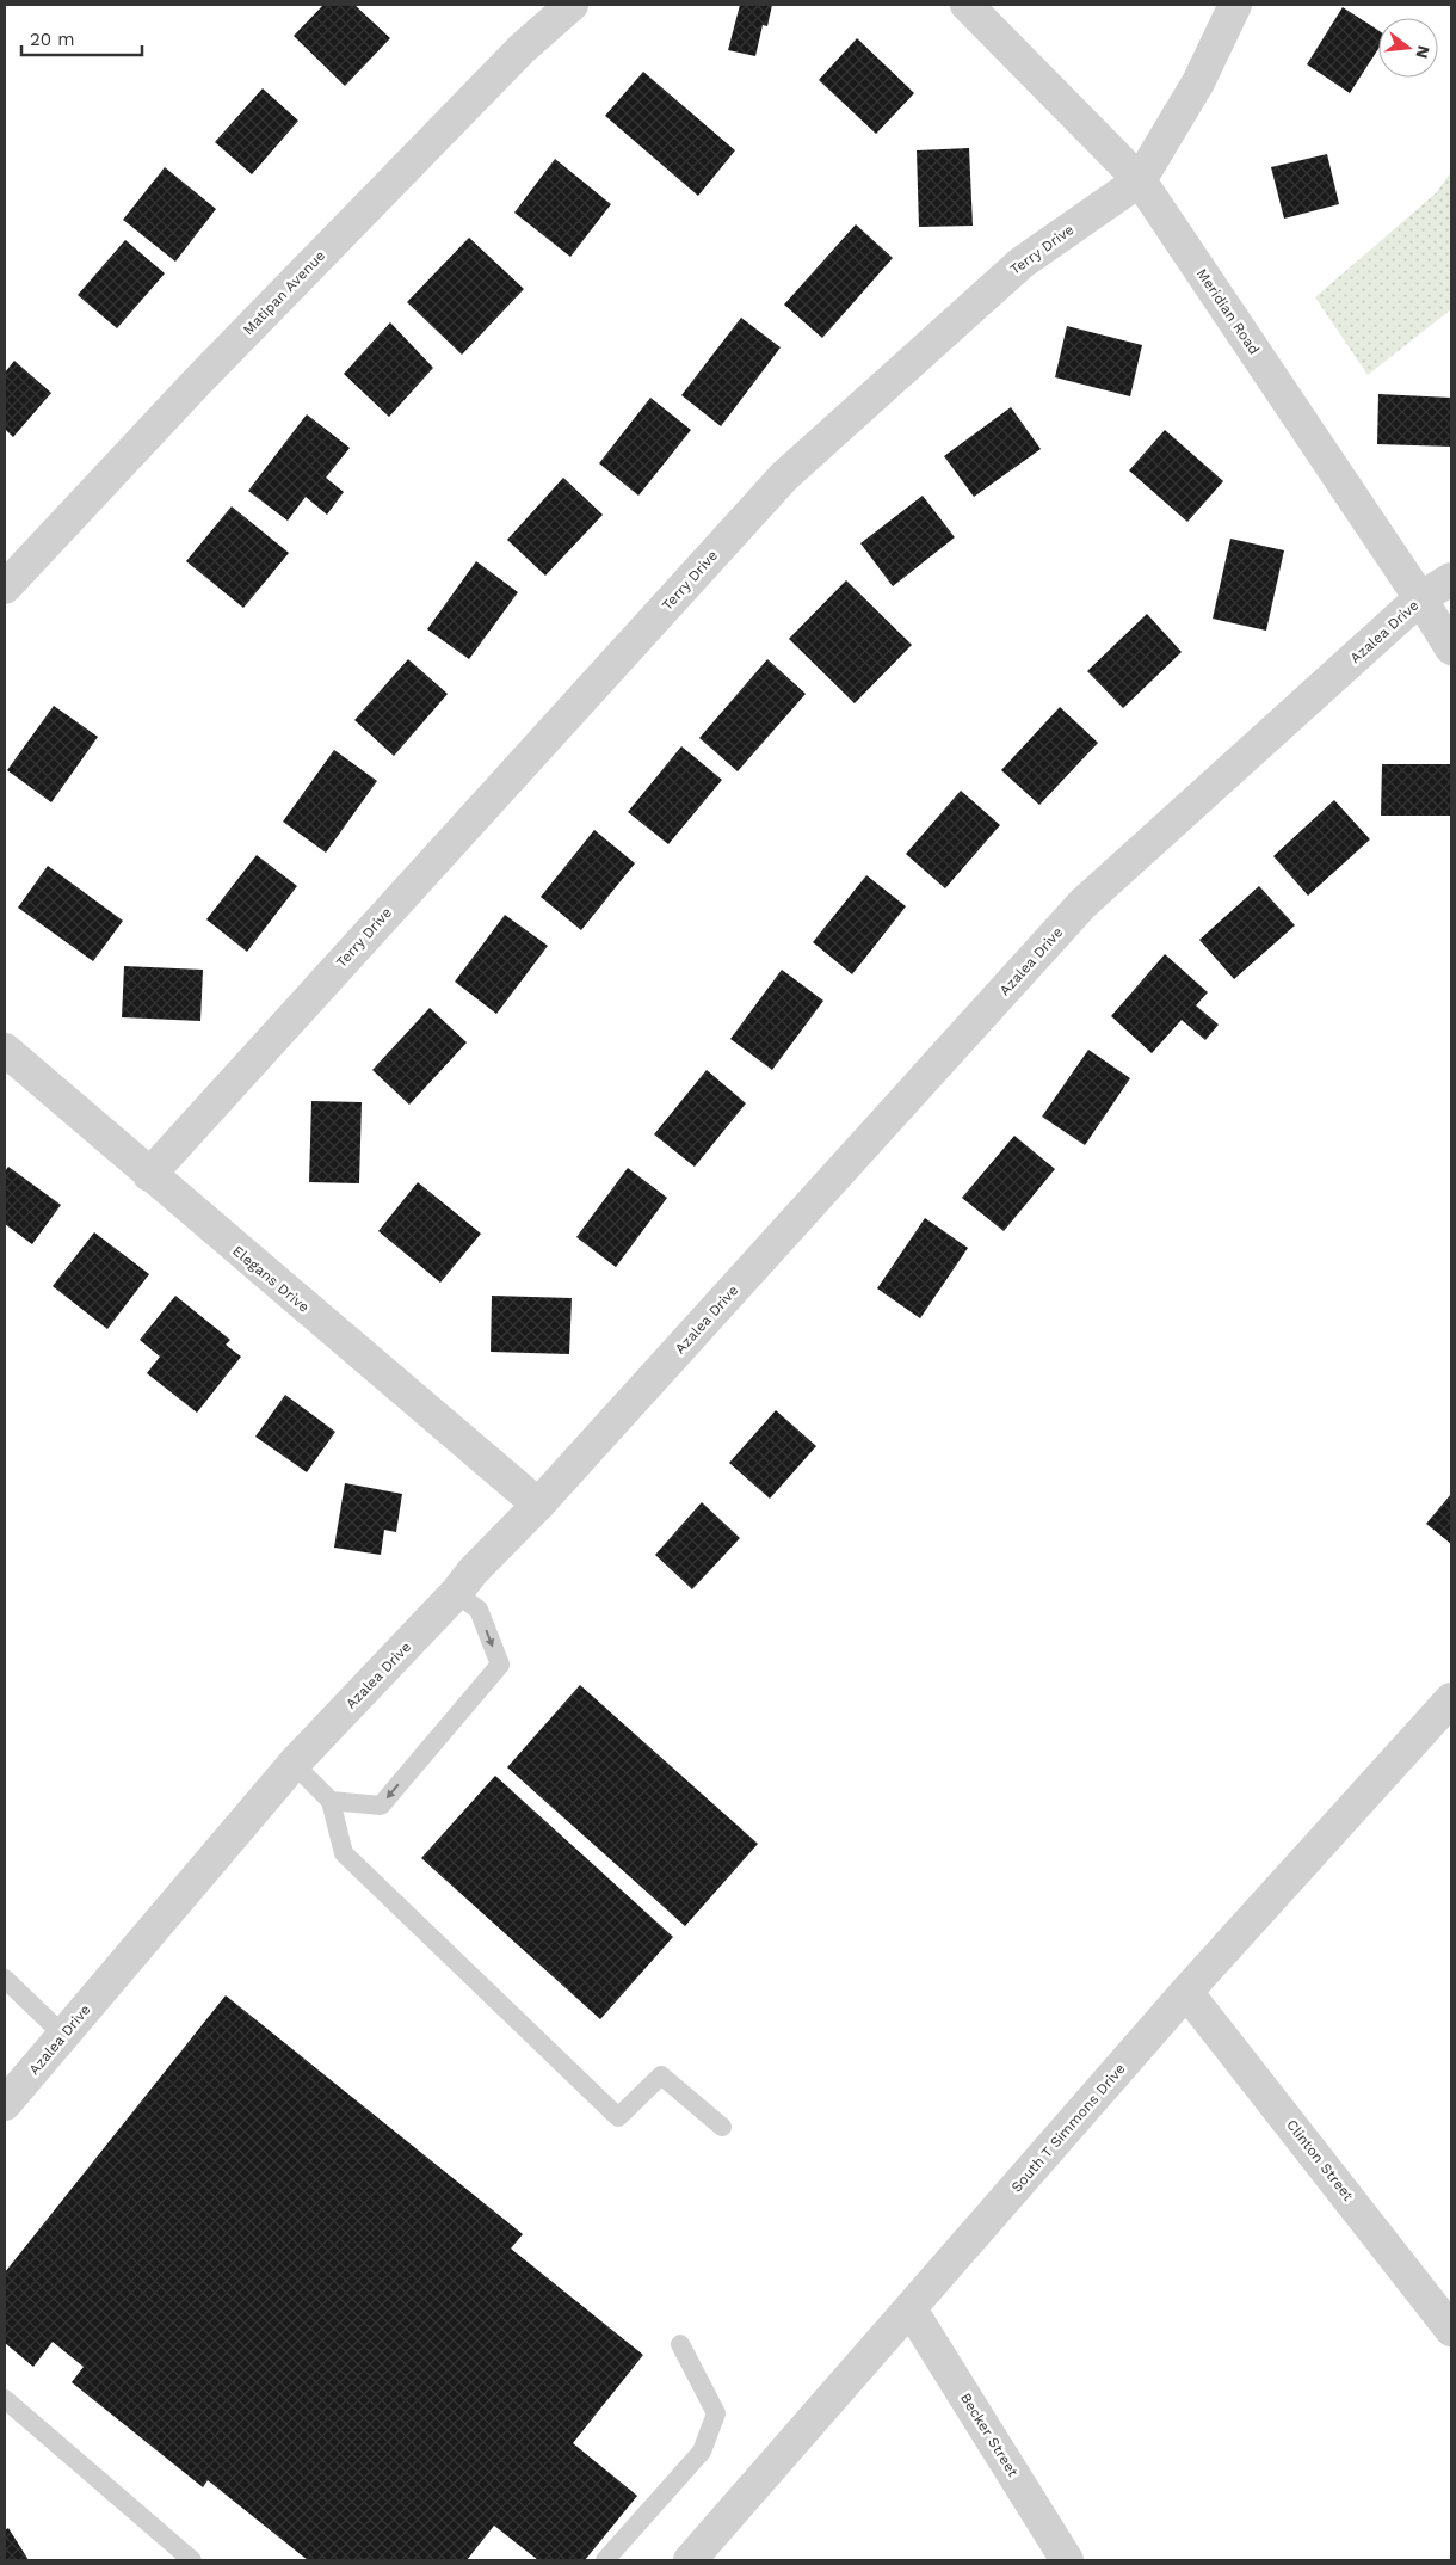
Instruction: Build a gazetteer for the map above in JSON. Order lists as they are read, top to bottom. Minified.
{"streets":{"street":["Terry Drive","Matipan Avenue","Meridian Road","Azalea Drive","Elegans Drive","South T Simmons Drive","Clinton Street","Becker Street"]},"crossings":[["Terry Drive","Meridian Road"],["Terry Drive","Elegans Drive"],["Meridian Road","Azalea Drive"],["Azalea Drive","Elegans Drive"],["South T Simmons Drive","Clinton Street"],["South T Simmons Drive","Becker Street"]],"scale_bar":"20 m","north":"right"}
